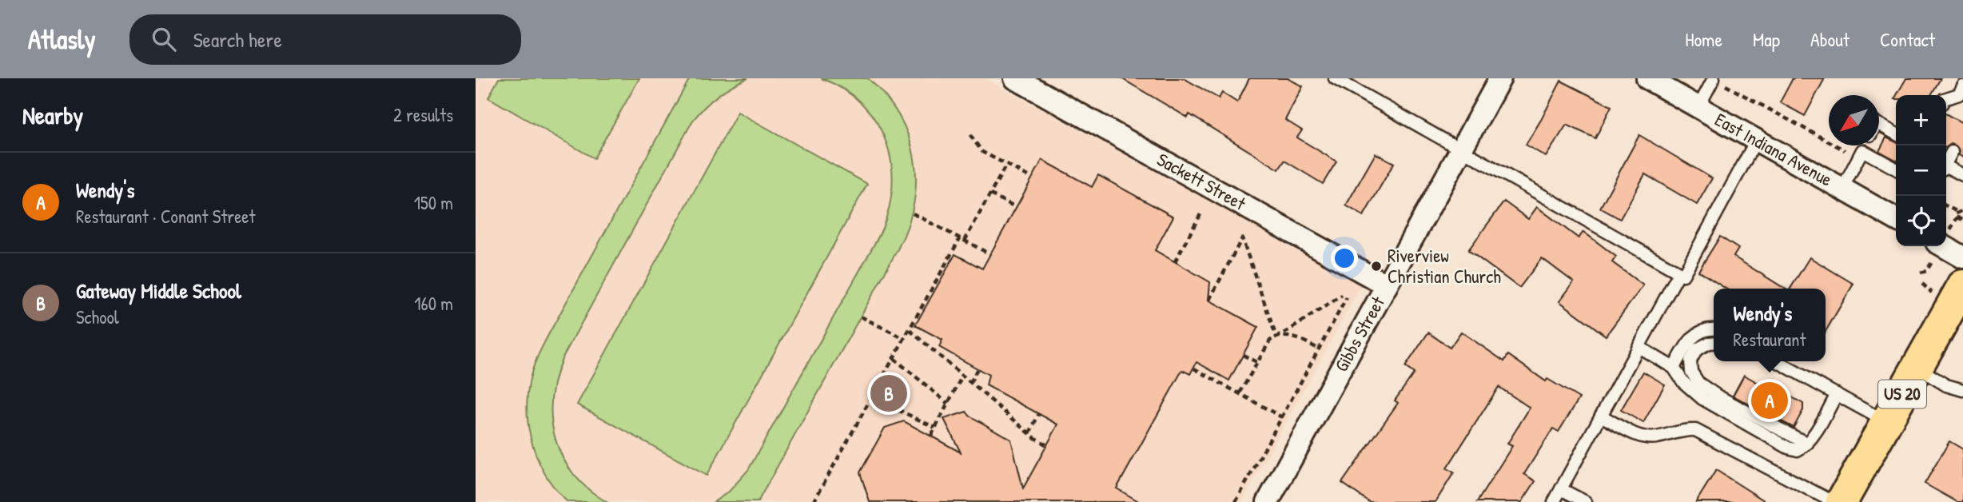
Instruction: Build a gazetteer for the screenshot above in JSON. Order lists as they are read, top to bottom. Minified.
{"streets":{"main road":["US 20"],"street":["East Indiana Avenue","Sackett Street","Gibbs Street"]},"crossings":[["Sackett Street","Gibbs Street"]],"places":["Riverview Christian Church"],"north":"bottom left","page":{"header":"Atlasly","search":"Search here","nav":["Home","Map","About","Contact"],"heading":["Nearby","2 results"],"map_buttons":["+","−"],"list":[{"mark":"A","name":"Wendy's","note":"Restaurant · Conant Street","value":"150 m"},{"mark":"B","name":"Gateway Middle School","note":"School","value":"160 m"}],"popup":["Wendy's","Restaurant"],"pins":["B","A"]}}
